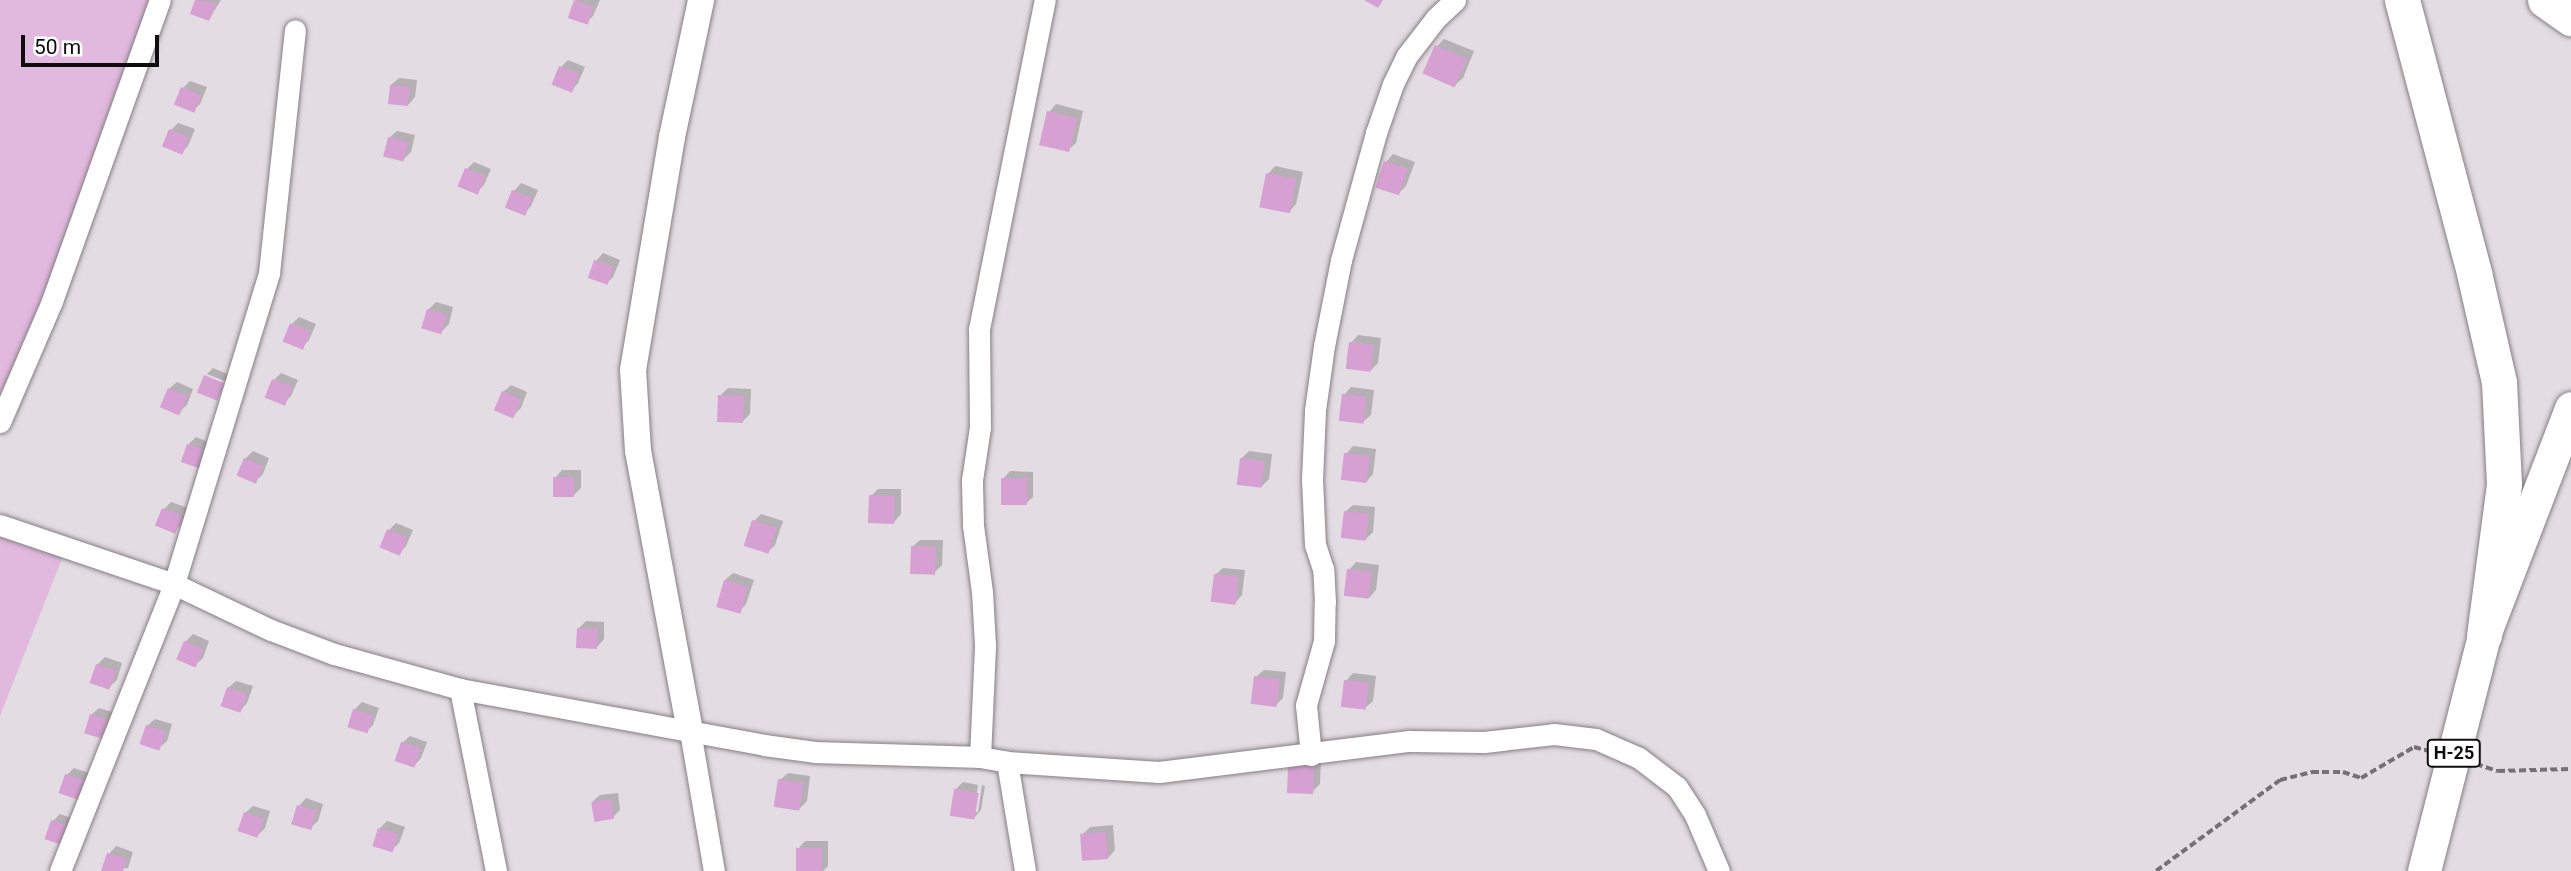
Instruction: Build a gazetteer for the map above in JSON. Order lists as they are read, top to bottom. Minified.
{"streets":{"main road":["Н-25"]},"scale_bar":"50 m"}
